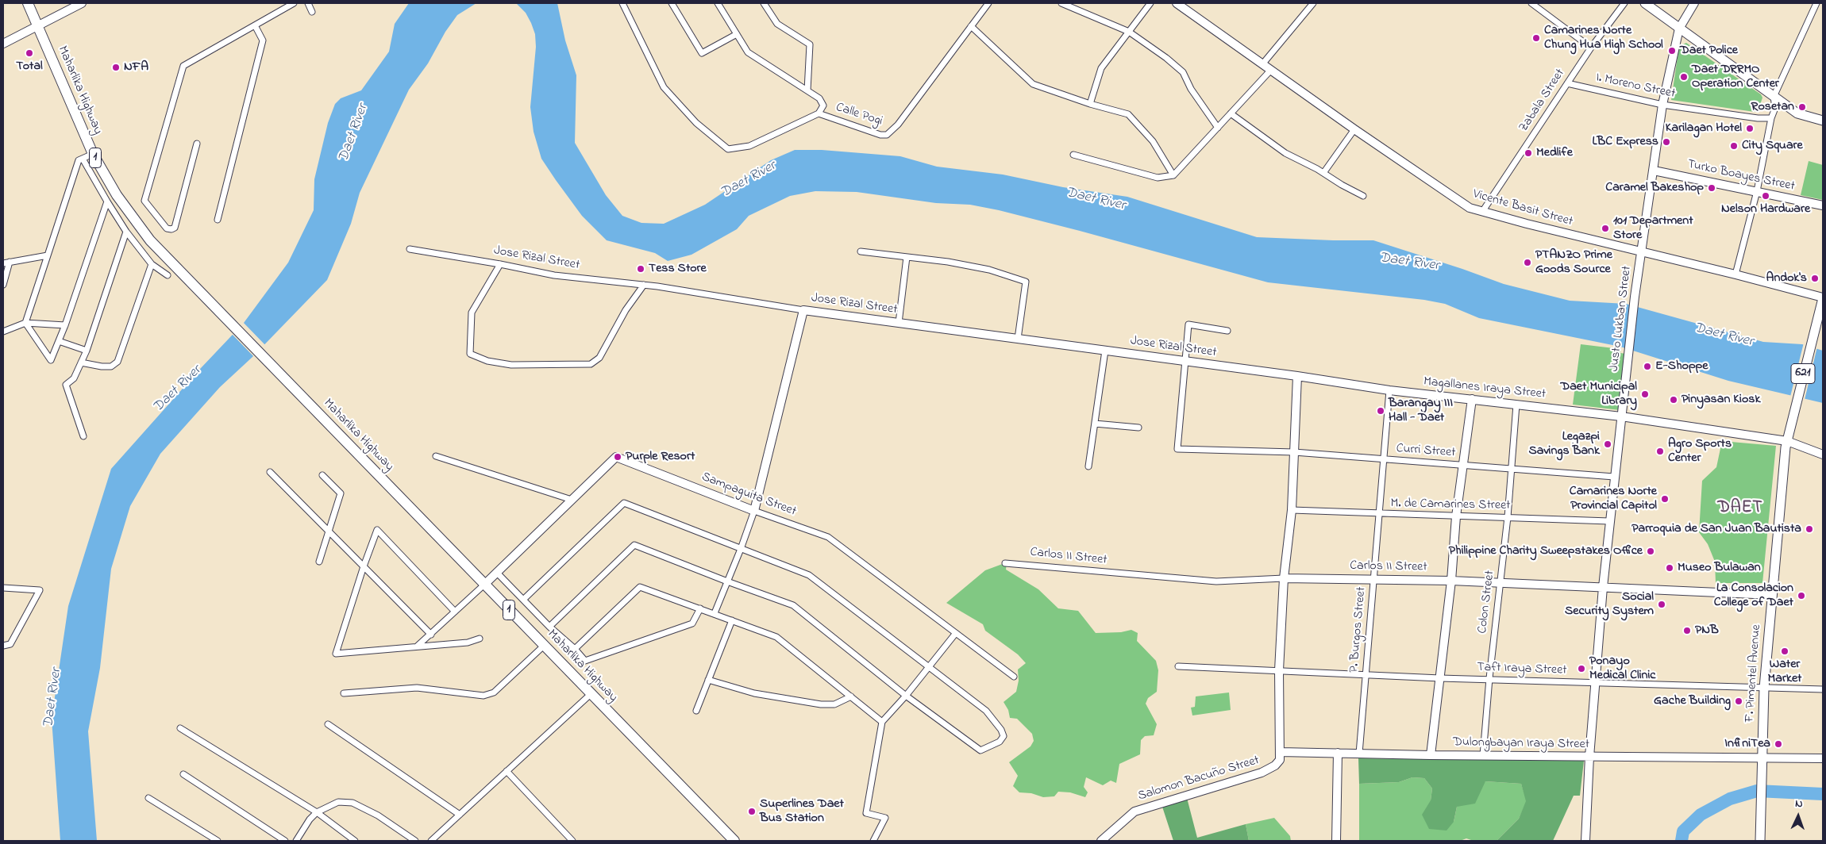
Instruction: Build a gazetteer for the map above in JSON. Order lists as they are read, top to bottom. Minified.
{"streets":{"highway":["Maharlika Highway","1"],"main road":["621","F. Pimentel Avenue"],"street":["I. Moreno Street","Zabala Street","Calle Pogi","Turko Boayes Street","Vicente Basit Street","Jose Rizal Street","Justo Lukban Street","Magallanes Iraya Street","Curri Street","Sampaguita Street","M. de Camarines Street","Carlos II Street","Colon Street","P. Burgos Street","Taft Iraya Street","Dulongbayan Iraya Street","Salomon Bacuño Street"]},"crossings":[["I. Moreno Street","Zabala Street"],["I. Moreno Street","Justo Lukban Street"],["Maharlika Highway","Sampaguita Street"],["Zabala Street","Vicente Basit Street"],["Turko Boayes Street","Justo Lukban Street"],["Vicente Basit Street","Justo Lukban Street"],["Vicente Basit Street","F. Pimentel Avenue"],["Jose Rizal Street","Magallanes Iraya Street"],["Jose Rizal Street","Curri Street"],["Justo Lukban Street","Magallanes Iraya Street"],["Justo Lukban Street","Curri Street"],["Justo Lukban Street","M. de Camarines Street"],["Justo Lukban Street","Carlos II Street"],["Justo Lukban Street","Taft Iraya Street"],["Justo Lukban Street","Dulongbayan Iraya Street"],["Magallanes Iraya Street","Colon Street"],["Magallanes Iraya Street","P. Burgos Street"],["Magallanes Iraya Street","F. Pimentel Avenue"],["Curri Street","Colon Street"],["Curri Street","P. Burgos Street"],["M. de Camarines Street","Colon Street"],["M. de Camarines Street","P. Burgos Street"],["Carlos II Street","Colon Street"],["Carlos II Street","P. Burgos Street"],["Carlos II Street","F. Pimentel Avenue"],["Colon Street","Taft Iraya Street"],["Colon Street","Dulongbayan Iraya Street"],["P. Burgos Street","Taft Iraya Street"],["P. Burgos Street","Dulongbayan Iraya Street"],["Taft Iraya Street","F. Pimentel Avenue"],["F. Pimentel Avenue","Dulongbayan Iraya Street"],["Dulongbayan Iraya Street","Salomon Bacuño Street"]],"districts":["DAET"],"water":["Daet River"],"places":["Camarines Norte Chung Hua High School","Daet Police","Total","NFA","Daet DRRMO Operation Center","Rosetan","Karilagan Hotel","LBC Express","City Square","Medlife","Caramel Bakeshop","Nelson Hardware","101 Department Store","PTANZO Prime Goods Source","Tess Store","Andok's","E-Shoppe","Daet Municipal Library","Pinyasan Kiosk","Barangay III Hall - Daet","Legazpi Savings Bank","Agro Sports Center","Purple Resort","Camarines Norte Provincial Capitol","Parroquia de San Juan Bautista","Philippine Charity Sweepstakes Office","Museo Bulawan","La Consolacion College of Daet","Social Security System","PNB","Water Market","Ponayo Medical Clinic","Gache Building","InfiniTea","Superlines Daet Bus Station"],"north":"top"}
